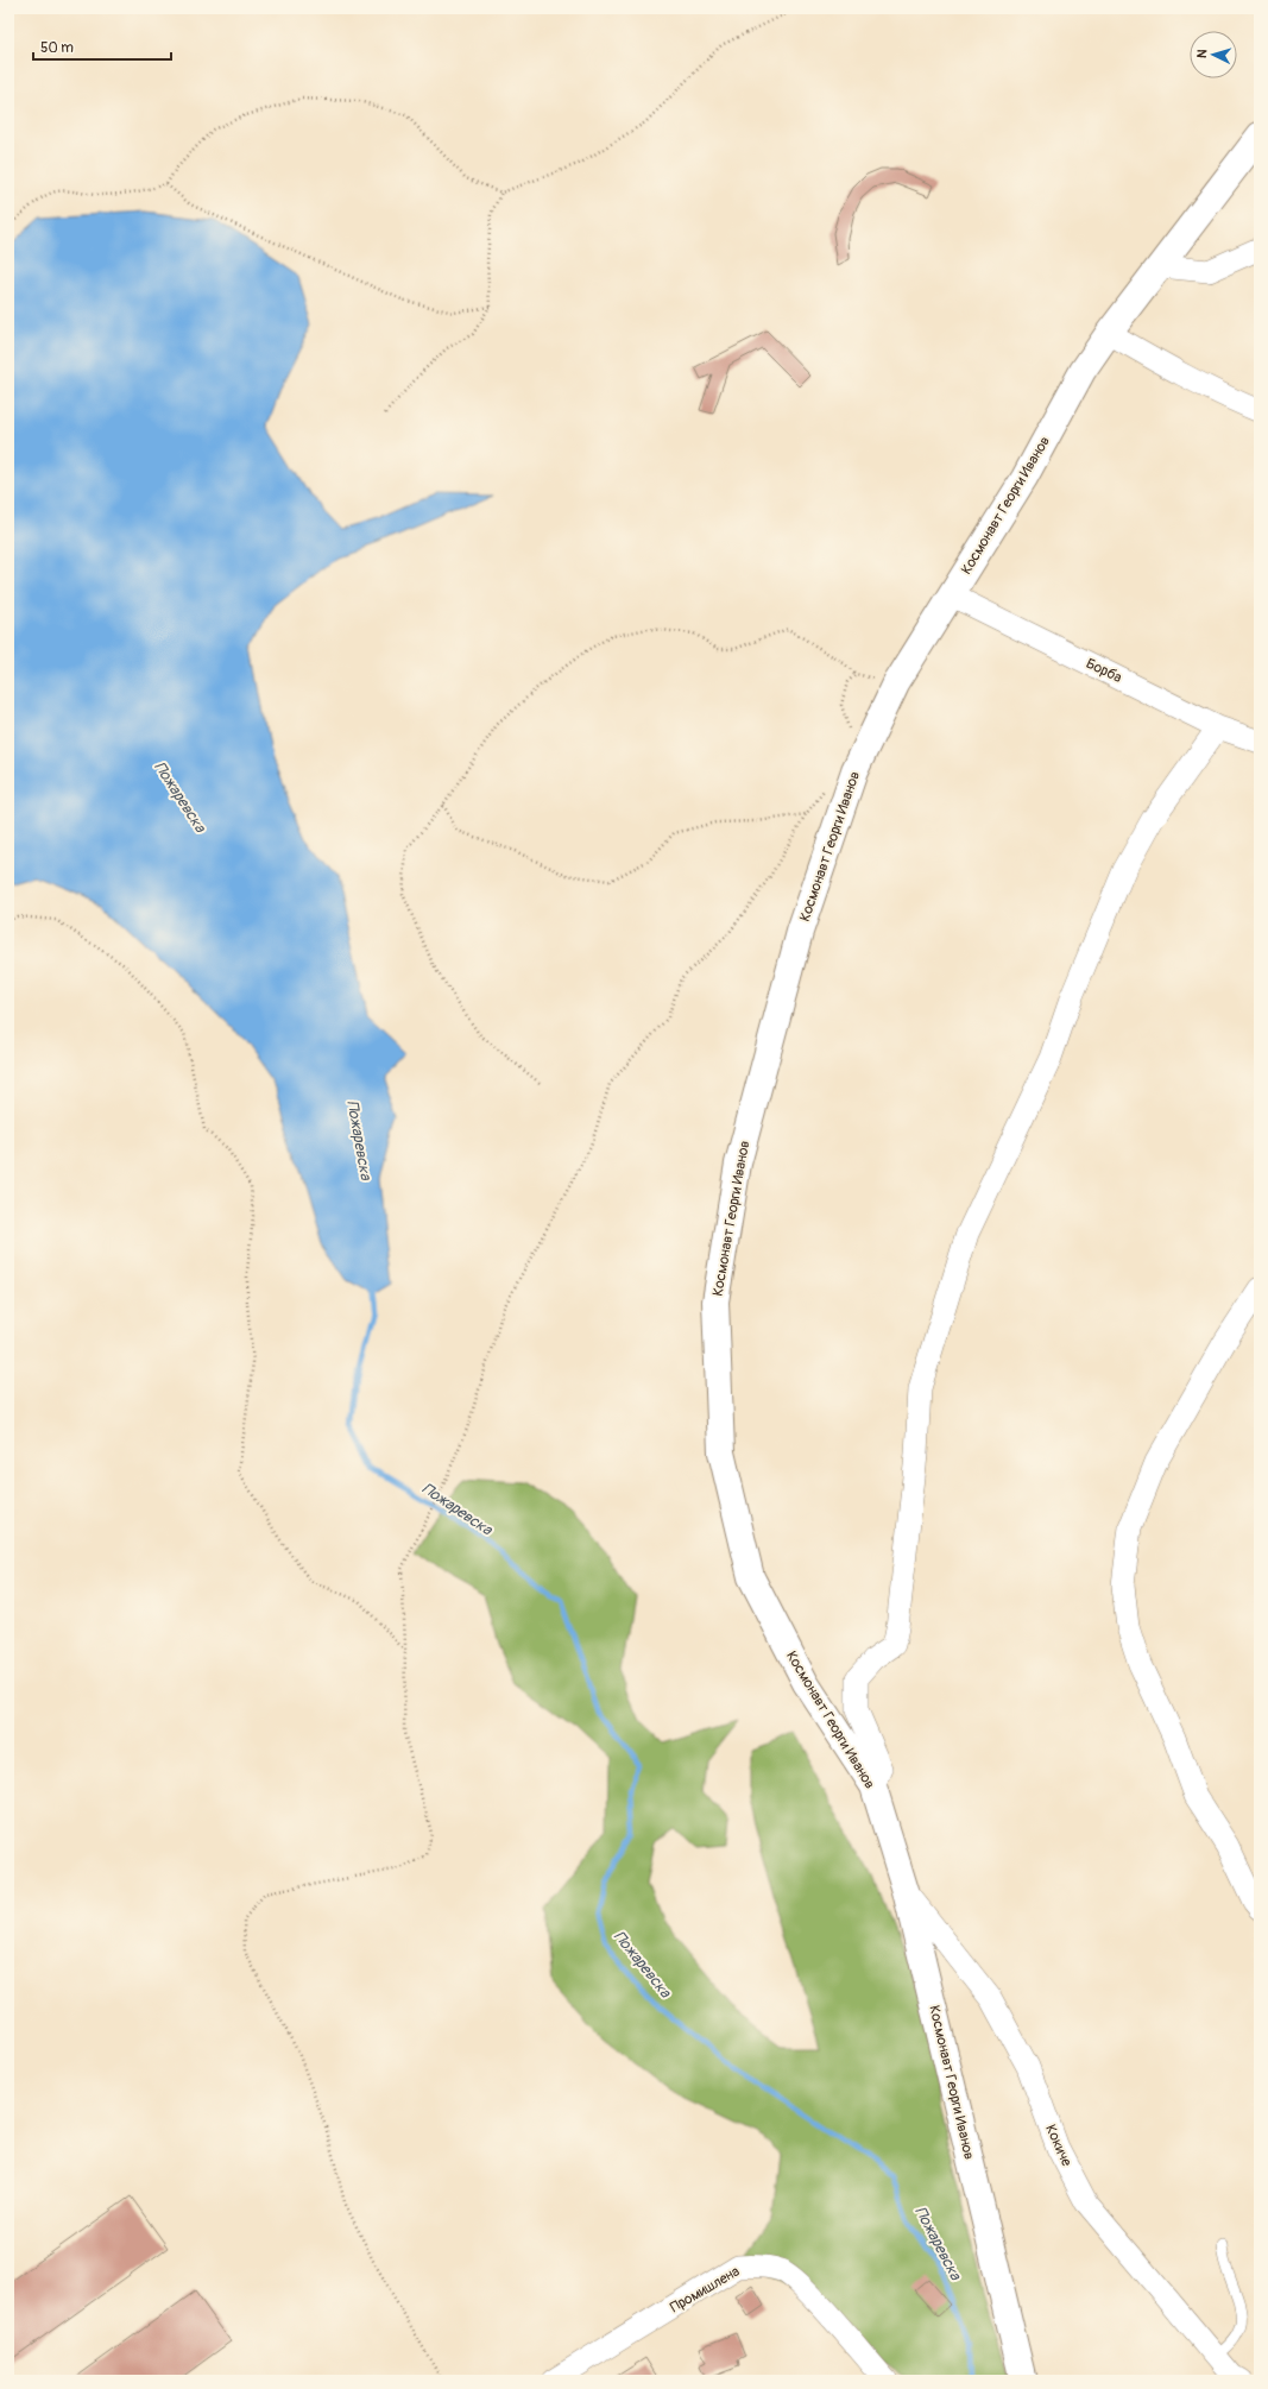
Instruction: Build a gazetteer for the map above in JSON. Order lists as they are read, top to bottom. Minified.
{"streets":{"street":["Космонавт Георги Иванов","Борба","Кокиче","Промишлена"]},"crossings":[["Космонавт Георги Иванов","Борба"],["Космонавт Георги Иванов","Кокиче"]],"water":["Пожаревска"],"scale_bar":"50 m","north":"left"}
